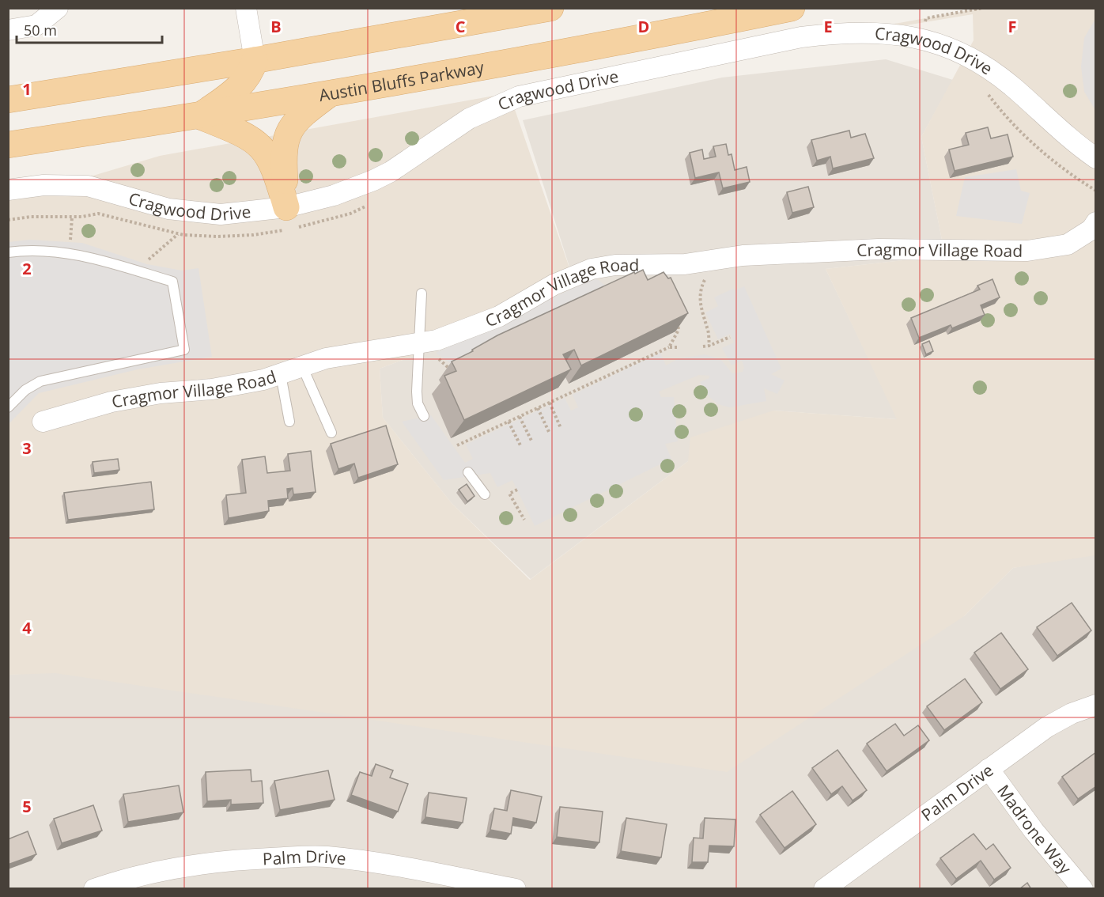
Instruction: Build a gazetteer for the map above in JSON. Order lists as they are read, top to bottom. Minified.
{"streets":{"main road":["Austin Bluffs Parkway"],"street":["Cragwood Drive","Cragmor Village Road","Palm Drive","Madrone Way"]},"crossings":[["Palm Drive","Madrone Way"]],"scale_bar":"50 m","grid":{"columns":["B","C","D","E","F"],"rows":["1","2","3","4","5"]}}
